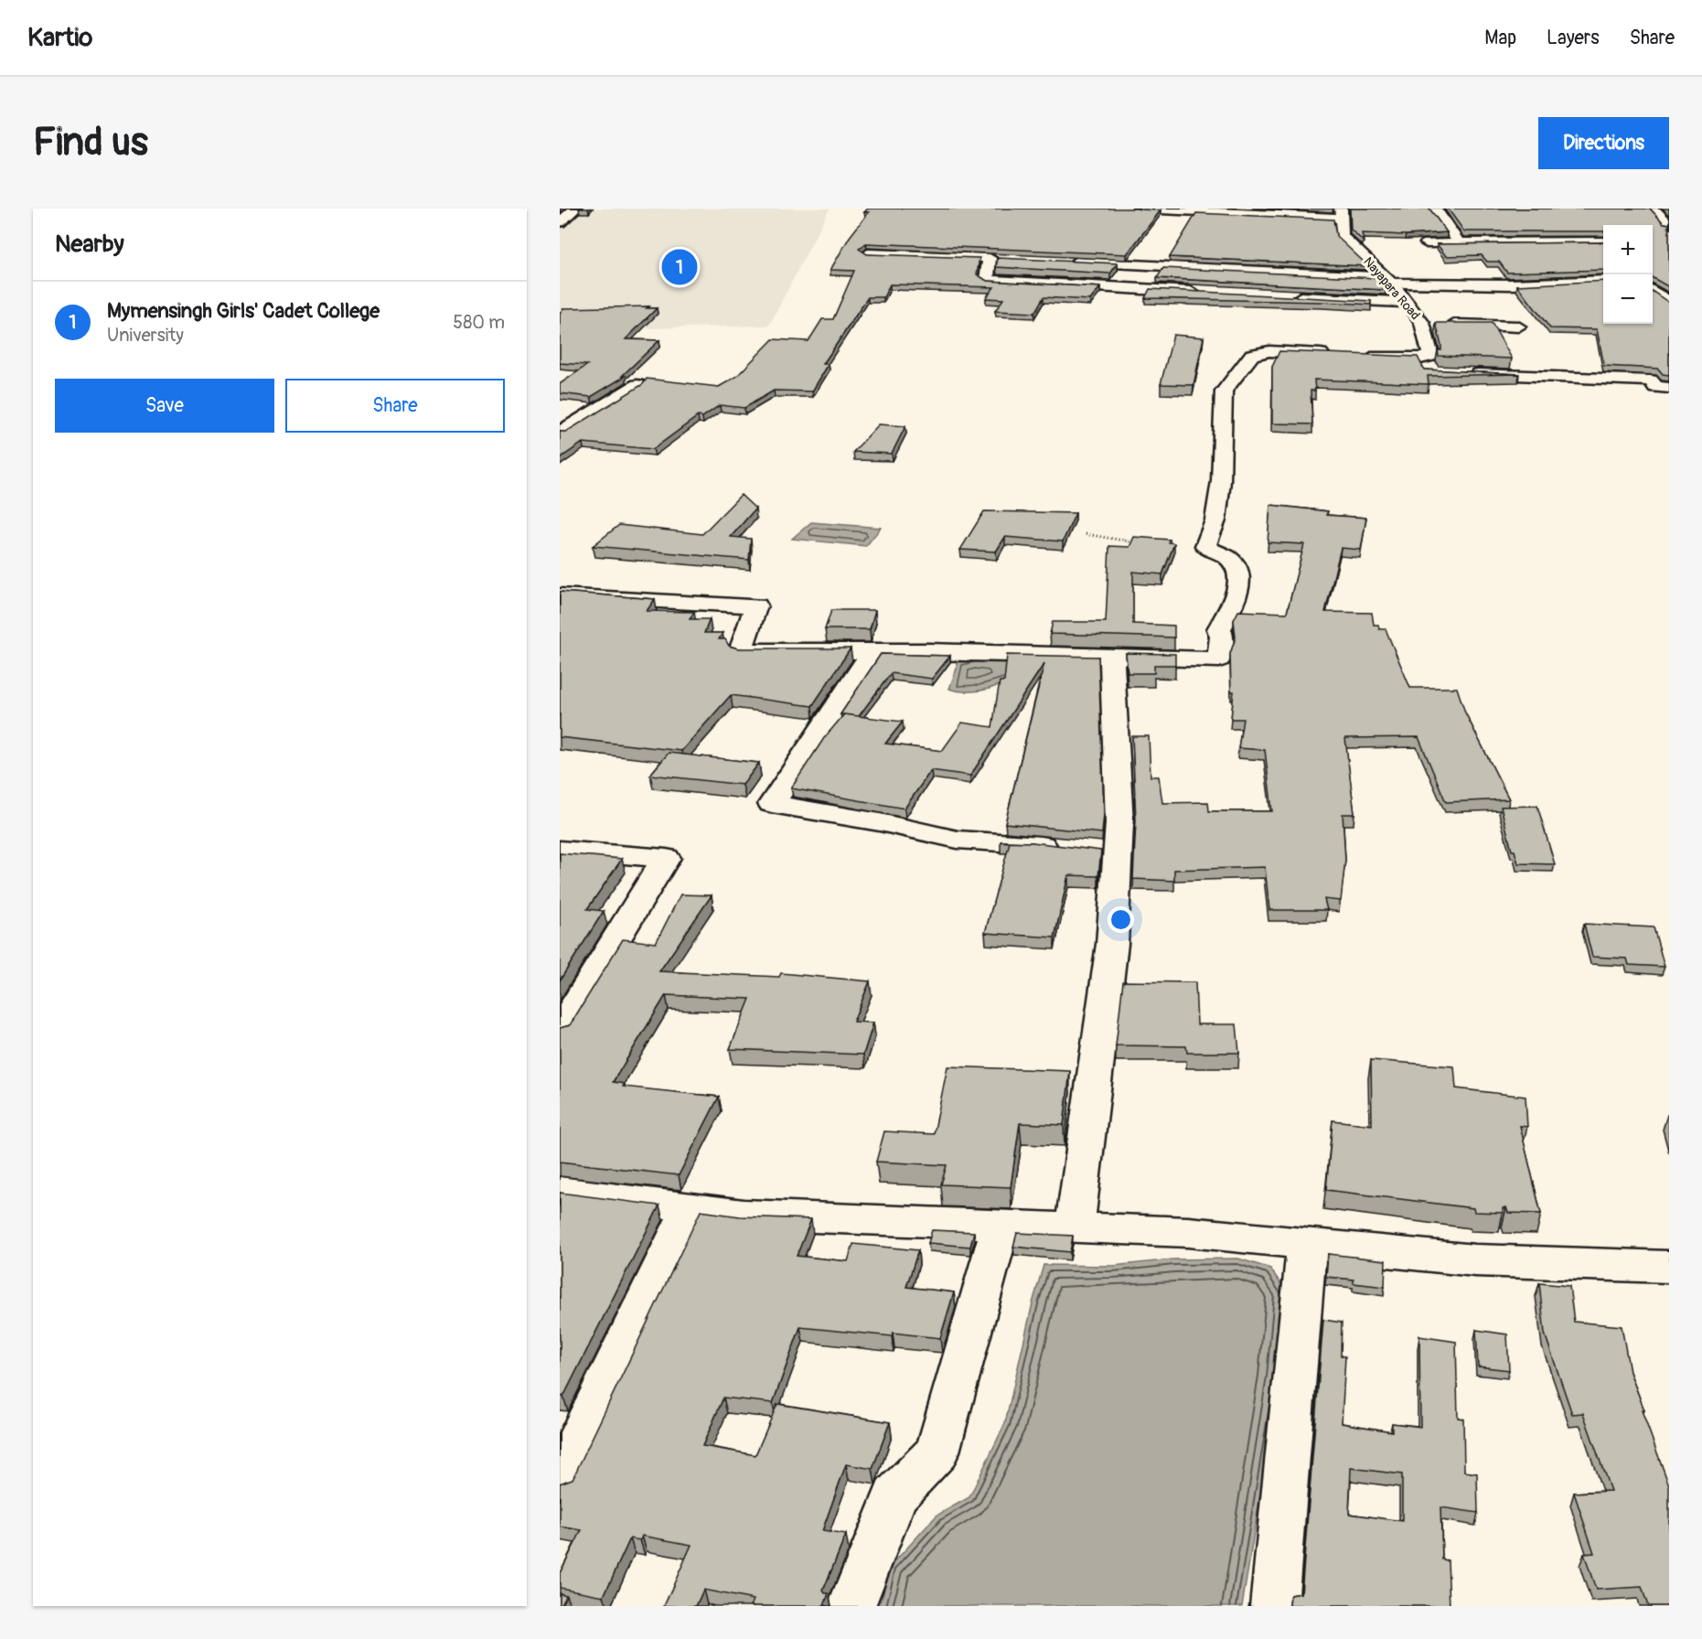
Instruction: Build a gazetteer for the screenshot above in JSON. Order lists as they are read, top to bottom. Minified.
{"streets":{"street":["Nayapara Road"]},"page":{"header":"Kartio","nav":["Map","Layers","Share"],"buttons":["Directions",["Save","Share"]],"title":"Find us","heading":"Nearby","map_buttons":["+","−"],"pins":"1","list":[{"mark":"1","name":"Mymensingh Girls' Cadet College","note":"University","value":"580 m"}]}}
